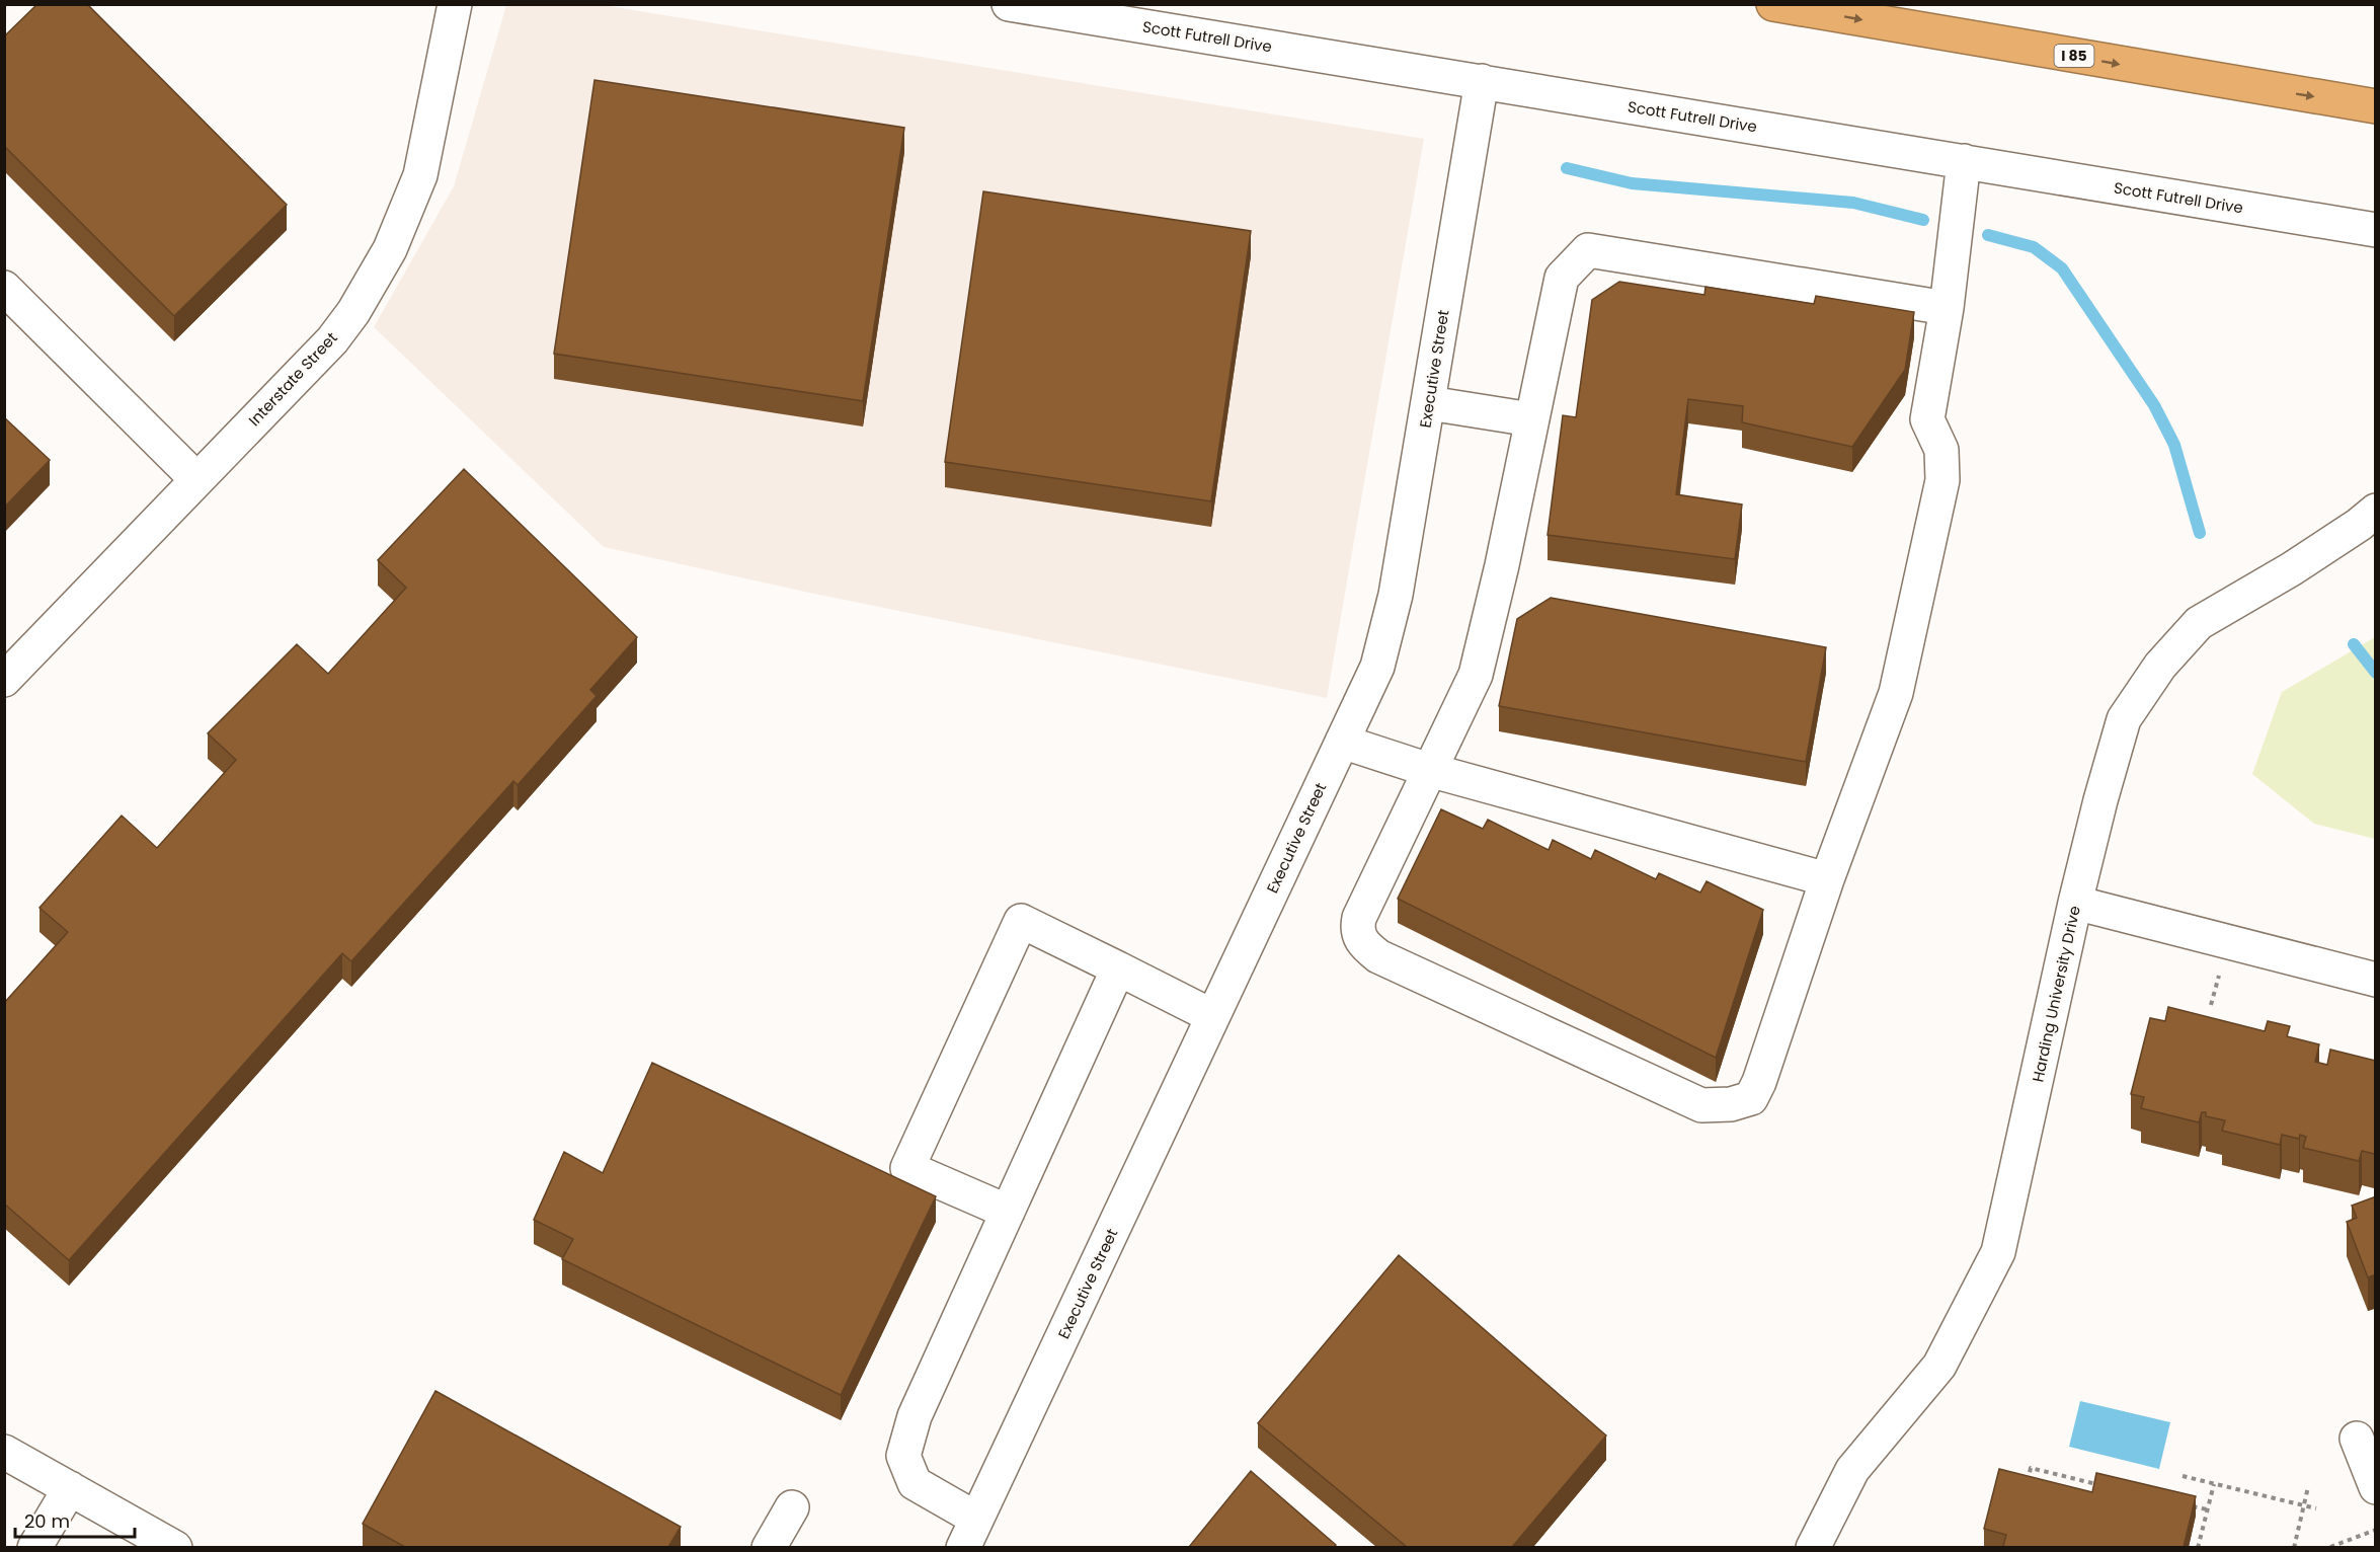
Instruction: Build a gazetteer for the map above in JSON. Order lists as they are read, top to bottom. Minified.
{"streets":{"highway":["I 85"],"street":["Scott Futrell Drive","Executive Street","Interstate Street","Harding University Drive"]},"crossings":[["Scott Futrell Drive","Executive Street"]],"scale_bar":"20 m"}
